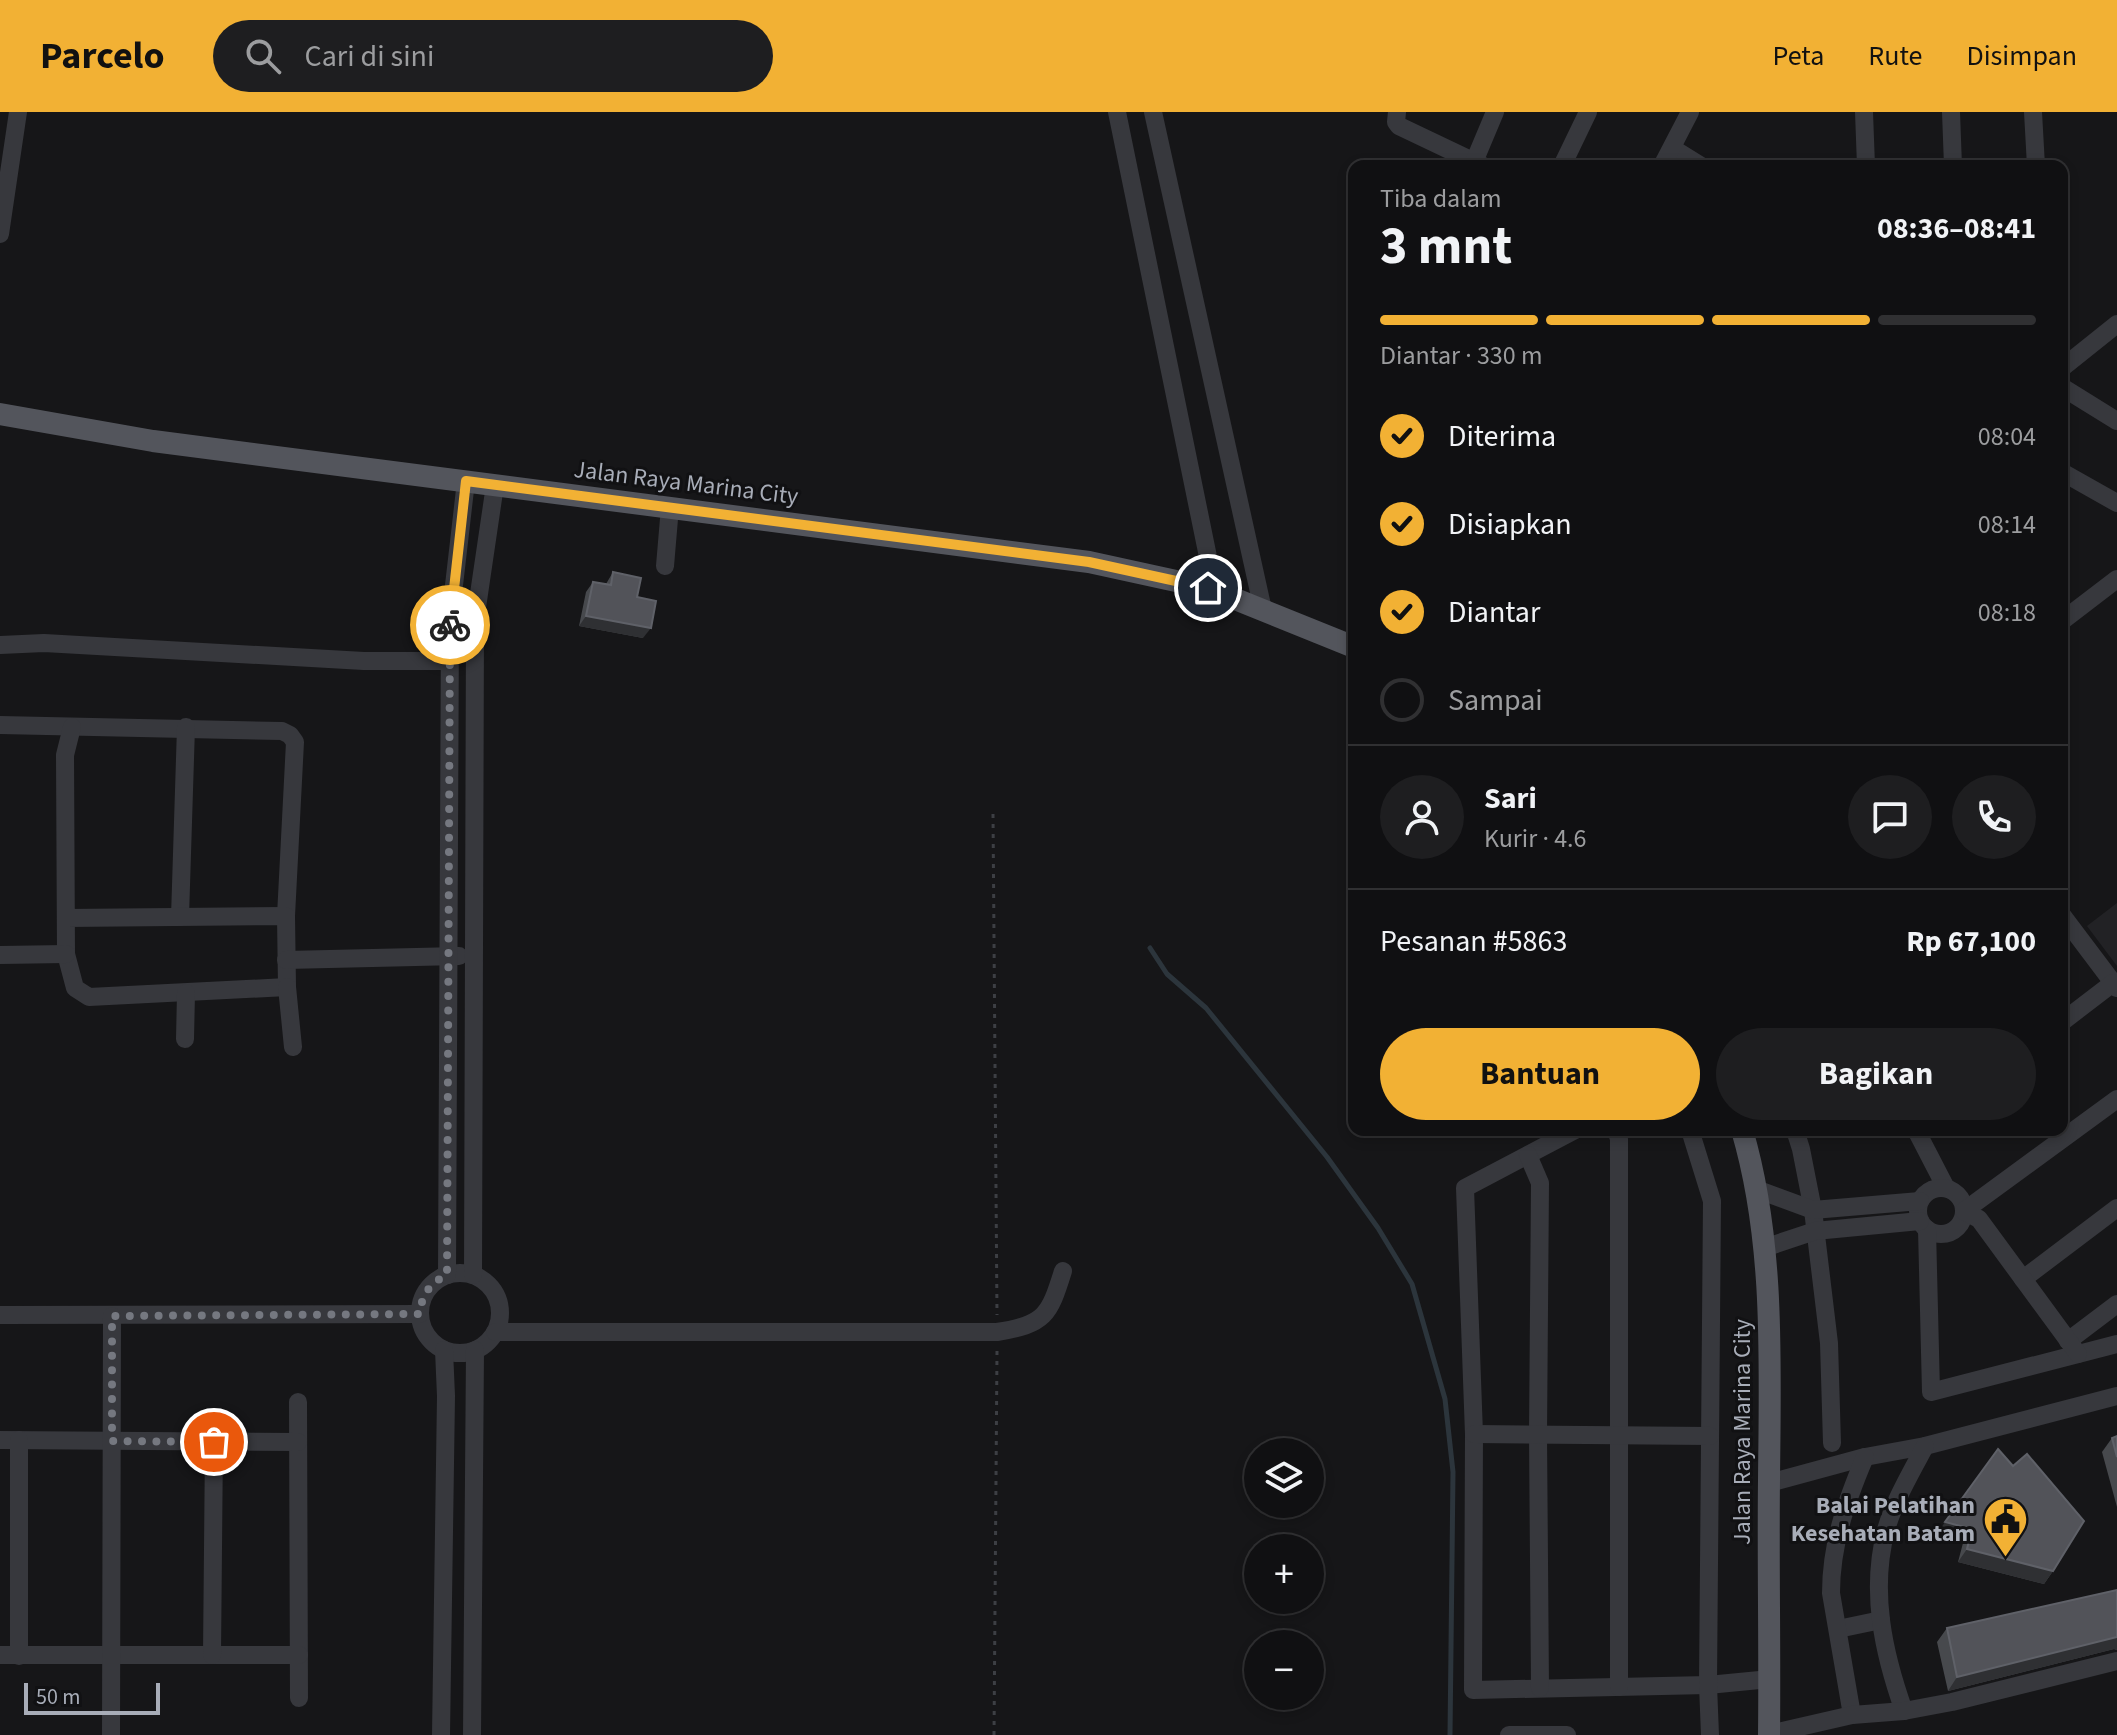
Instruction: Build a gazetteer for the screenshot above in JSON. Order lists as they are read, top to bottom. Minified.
{"streets":{"main road":["Jalan Raya Marina City"]},"places":{"public building":["Balai Pelatihan Kesehatan Batam"]},"scale_bar":"50 m","page":{"header":"Parcelo","search":"Cari di sini","nav":["Peta","Rute","Disimpan"],"heading":["3 mnt","Tiba dalam","08:36–08:41"],"panel":["Sari","Kurir · 4.6","Pesanan #5863","Rp 67,100"],"bar":"Diantar · 330 m","list":[["Diterima","08:04"],["Disiapkan","08:14"],["Diantar","08:18"],"Sampai"],"buttons":["Bantuan","Bagikan"],"map_buttons":["+","−"],"scale":"50 m"}}
